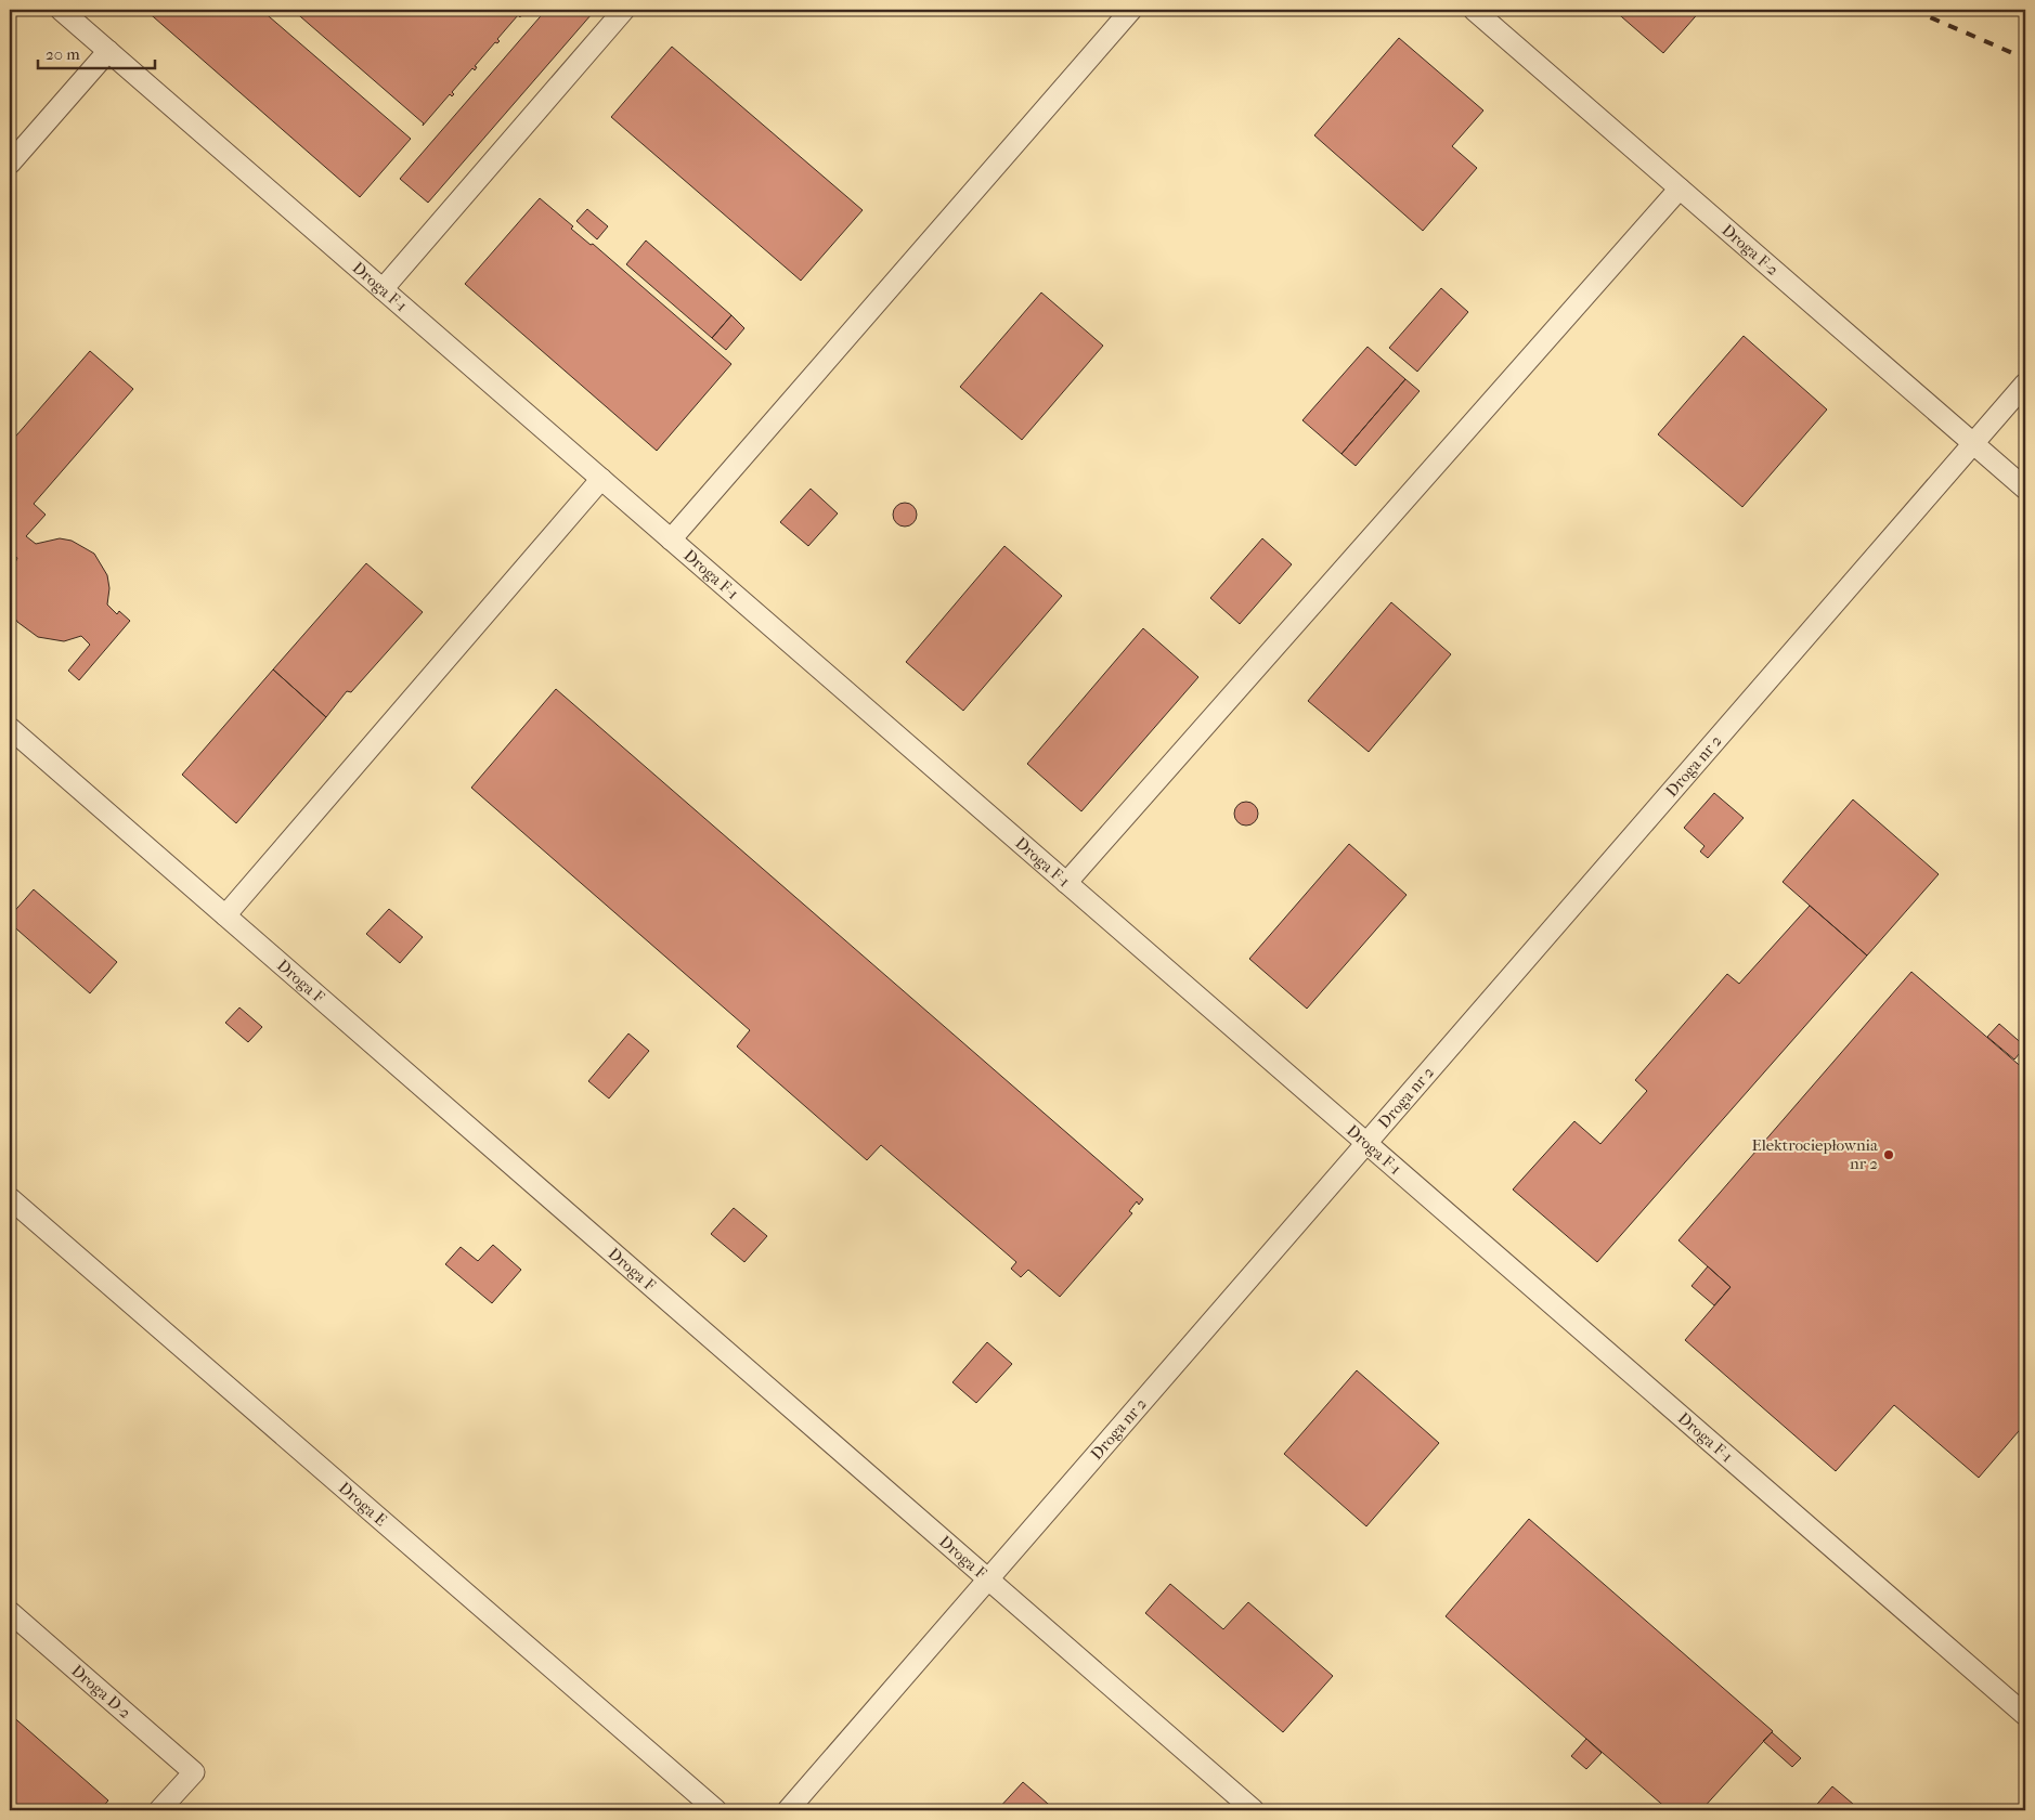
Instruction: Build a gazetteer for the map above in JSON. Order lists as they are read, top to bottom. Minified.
{"streets":{"lane":["Droga F-2","Droga F-1","Droga nr 2","Droga F","Droga E","Droga D-2"]},"crossings":[["Droga F-2","Droga nr 2"],["Droga F-1","Droga nr 2"],["Droga nr 2","Droga F"]],"places":["Elektrociepłownia nr 2"],"scale_bar":"20 m"}
